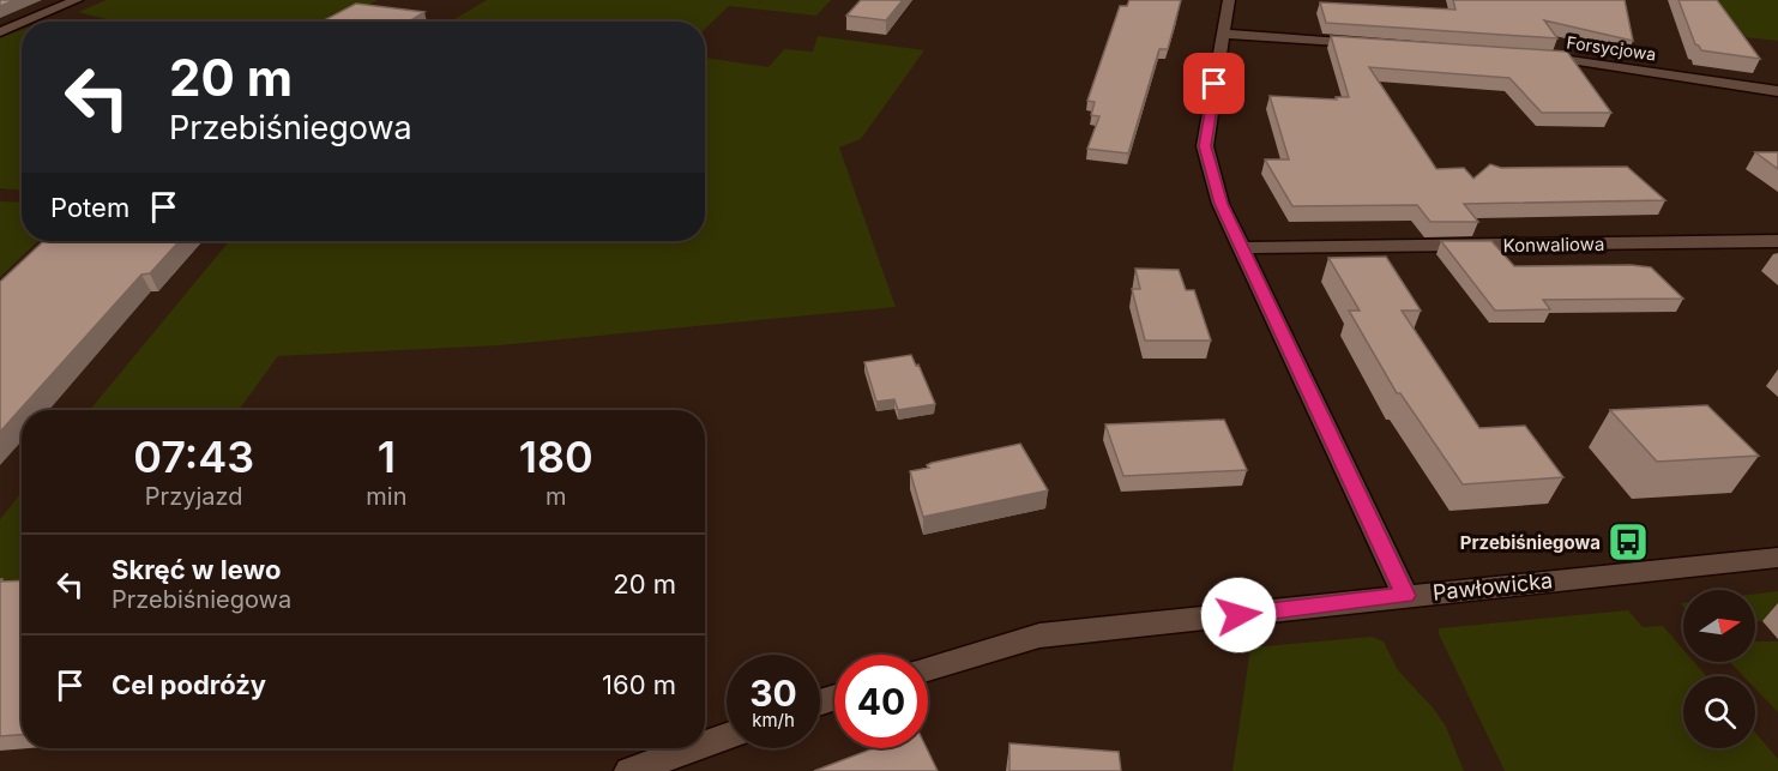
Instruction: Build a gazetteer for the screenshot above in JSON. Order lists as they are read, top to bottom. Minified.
{"streets":{"street":["Forsycjowa","Konwaliowa","Pawłowicka"]},"places":{"bus stop":["Przebiśniegowa"]},"north":"right","page":{"turn":["20 m","Przebiśniegowa"],"then":"Potem","eta":["07:43","Przyjazd","1","min","180","m"],"list":[{"name":"Skręć w lewo","note":"Przebiśniegowa","value":"20 m"},{"name":"Cel podróży","value":"160 m"}],"speed":"30 km/h","limit":"40"}}
